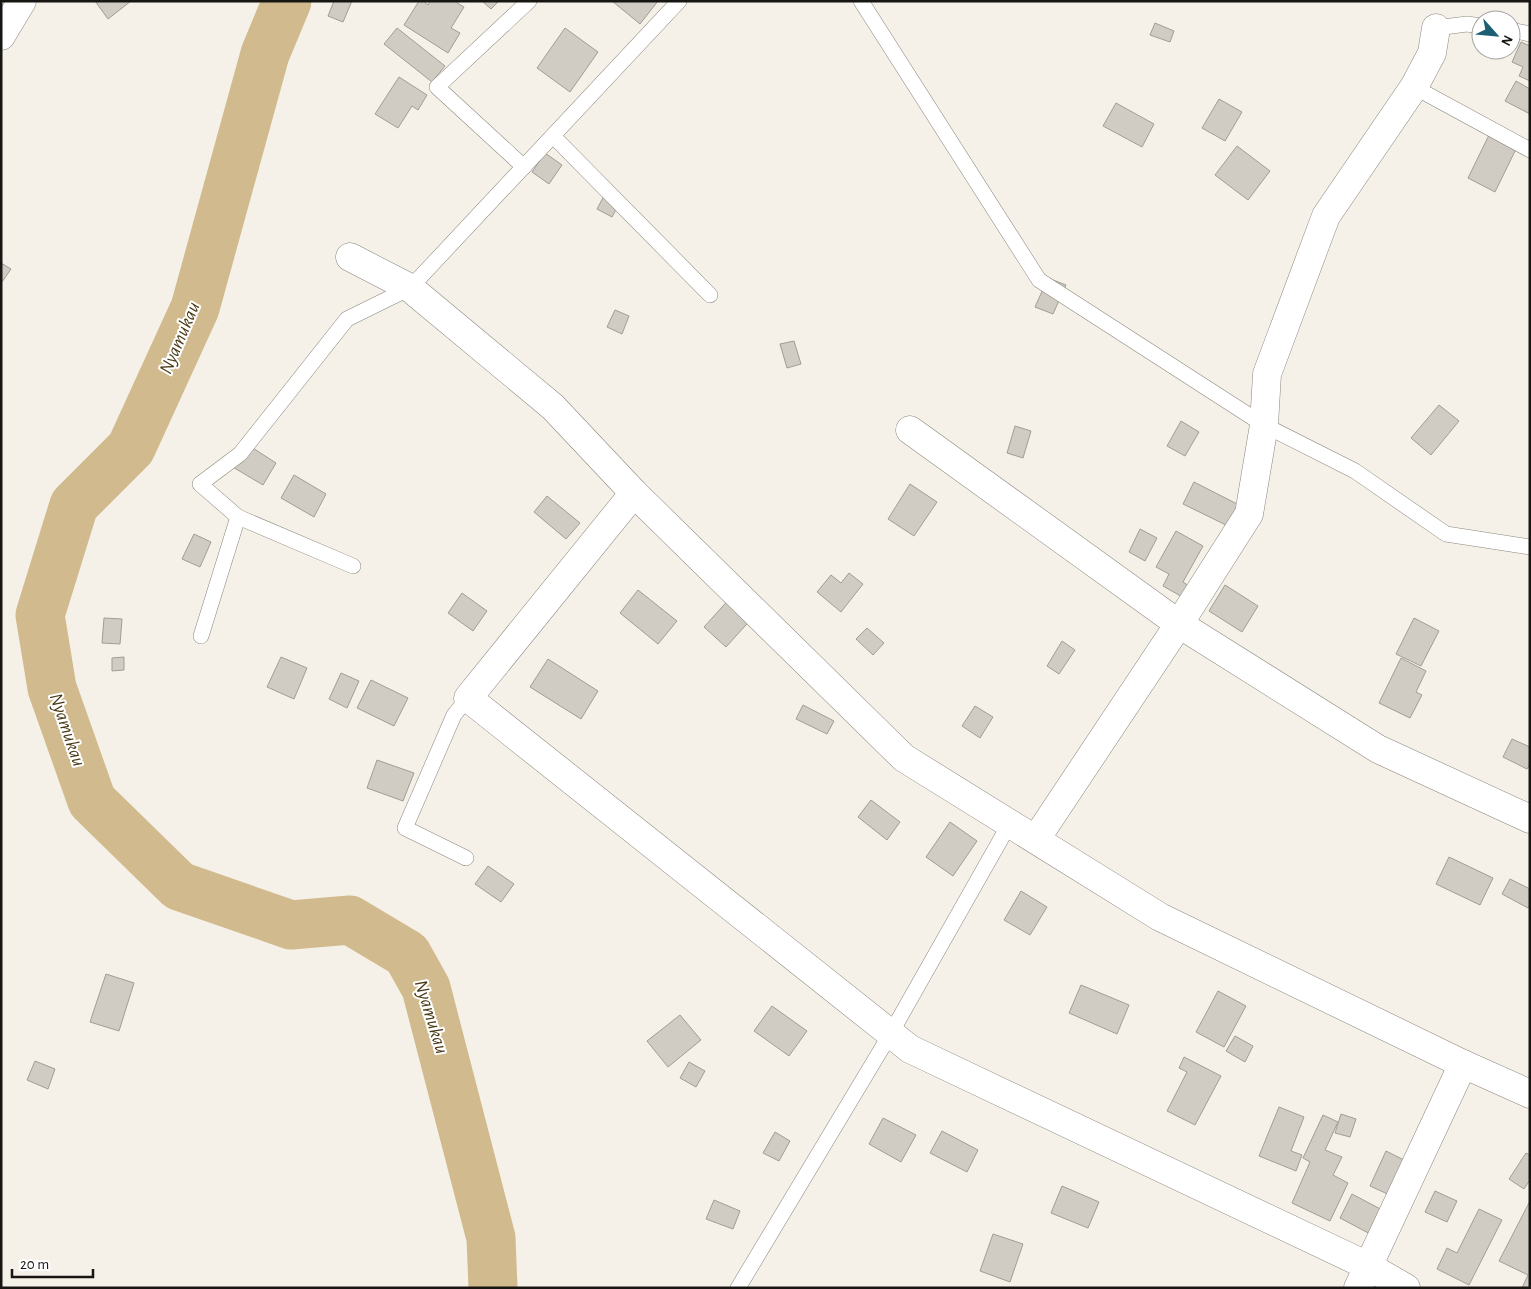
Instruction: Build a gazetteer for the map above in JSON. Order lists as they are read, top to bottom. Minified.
{"water":["Nyamukau"],"scale_bar":"20 m","north":"bottom right"}
